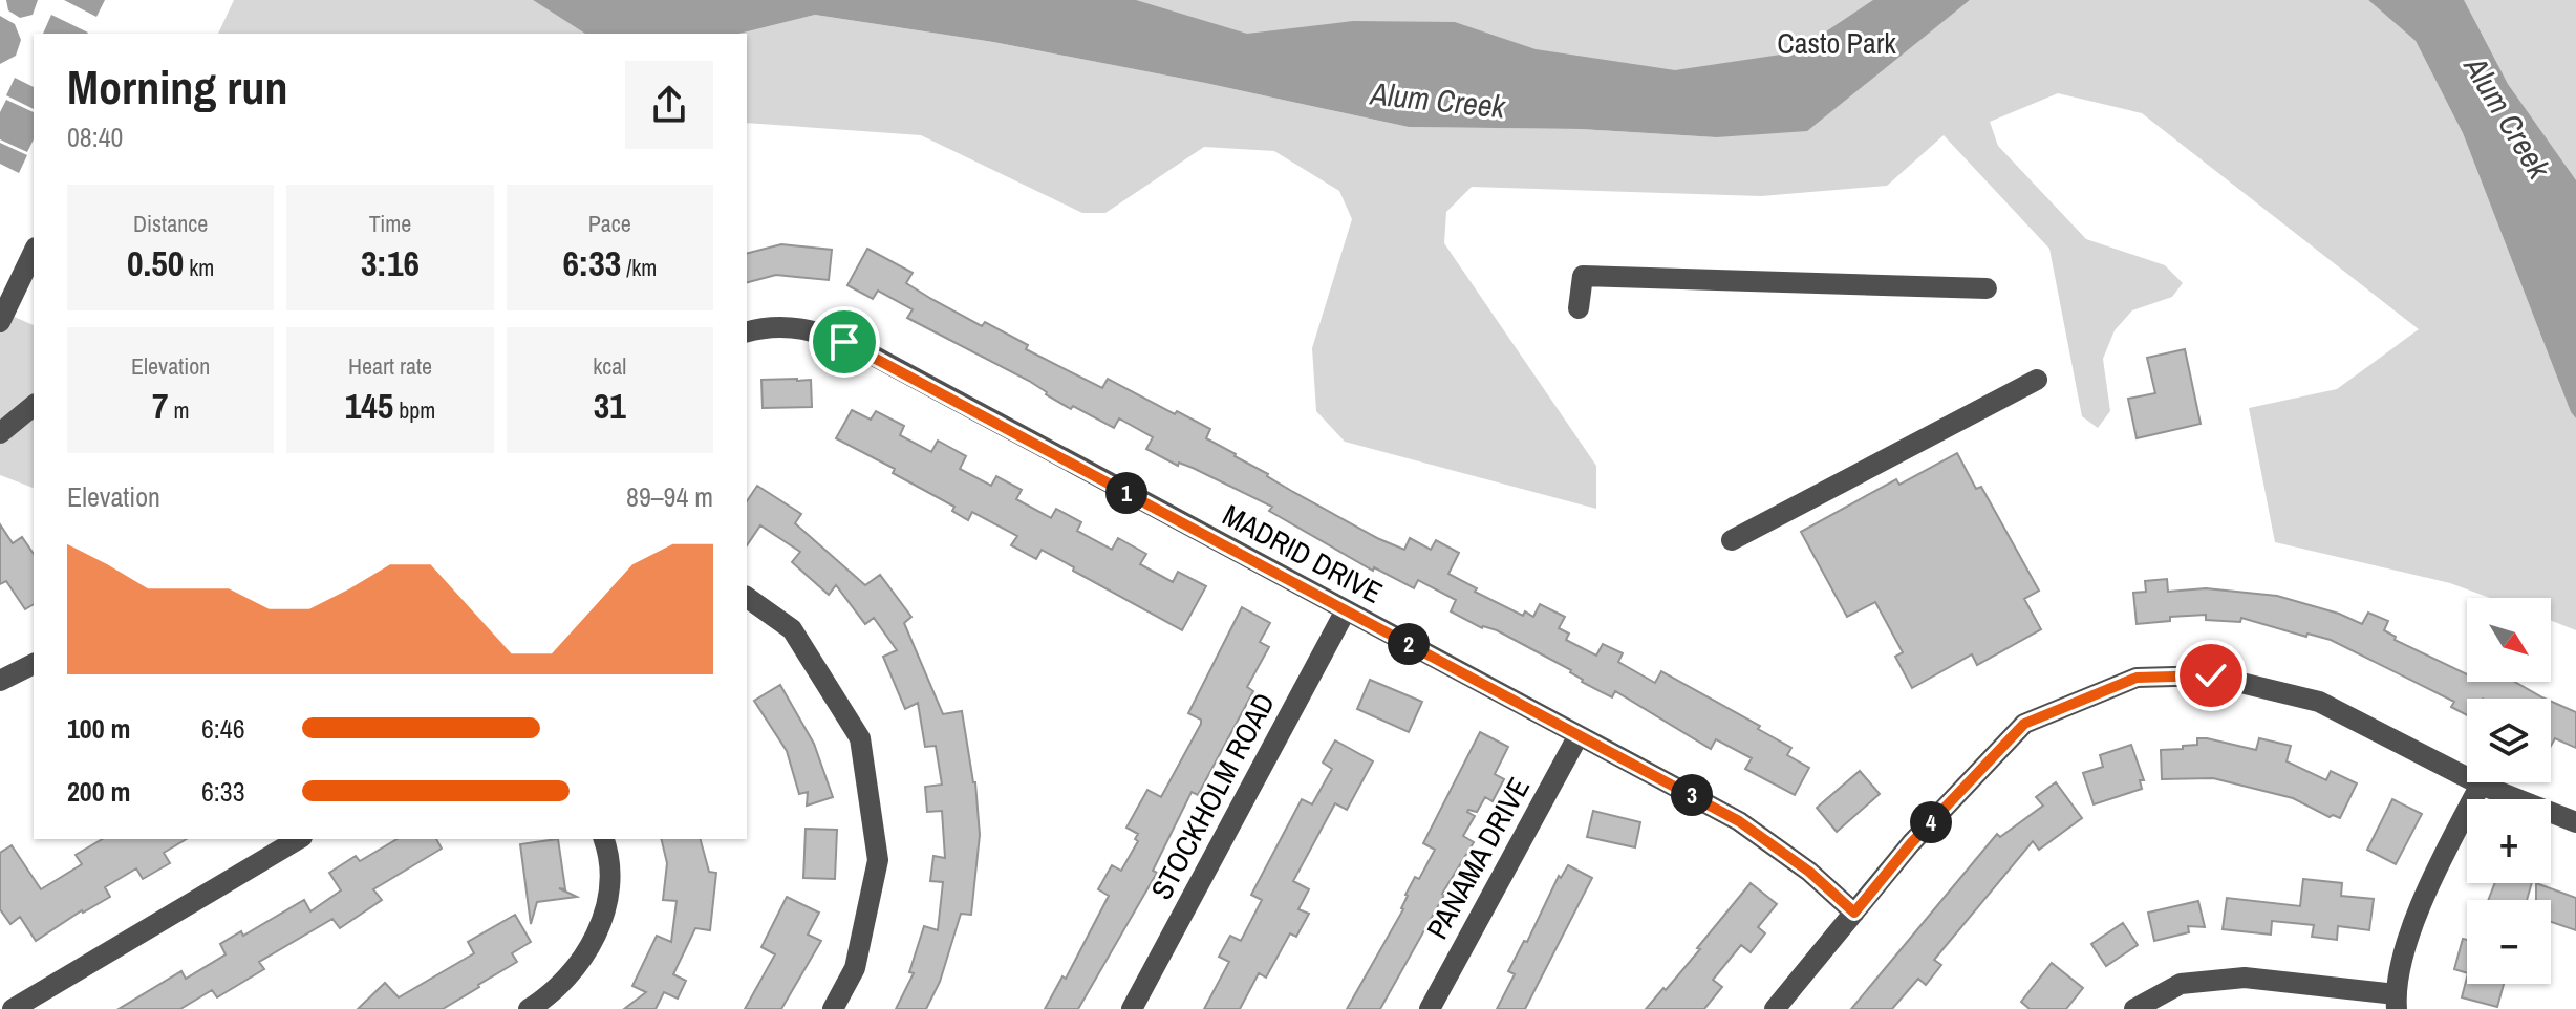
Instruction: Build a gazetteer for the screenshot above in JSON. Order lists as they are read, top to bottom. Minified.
{"streets":{"street":["MADRID DRIVE","STOCKHOLM ROAD","PANAMA DRIVE"]},"crossings":[["MADRID DRIVE","STOCKHOLM ROAD"],["MADRID DRIVE","PANAMA DRIVE"]],"water":["Alum Creek"],"parks":["Casto Park"],"north":"bottom right","page":{"heading":["Morning run","08:40"],"stats":[["Distance","0.50 km"],["Time","3:16"],["Pace","6:33 /km"],["Elevation","7 m"],["Heart rate","145 bpm"],["kcal","31"]],"chart":["Elevation","89–94 m"],"pins":["1","2","3","4"],"map_buttons":["+","−"],"list":[{"name":"100 m","note":"6:46"},{"name":"200 m","note":"6:33"}]}}
